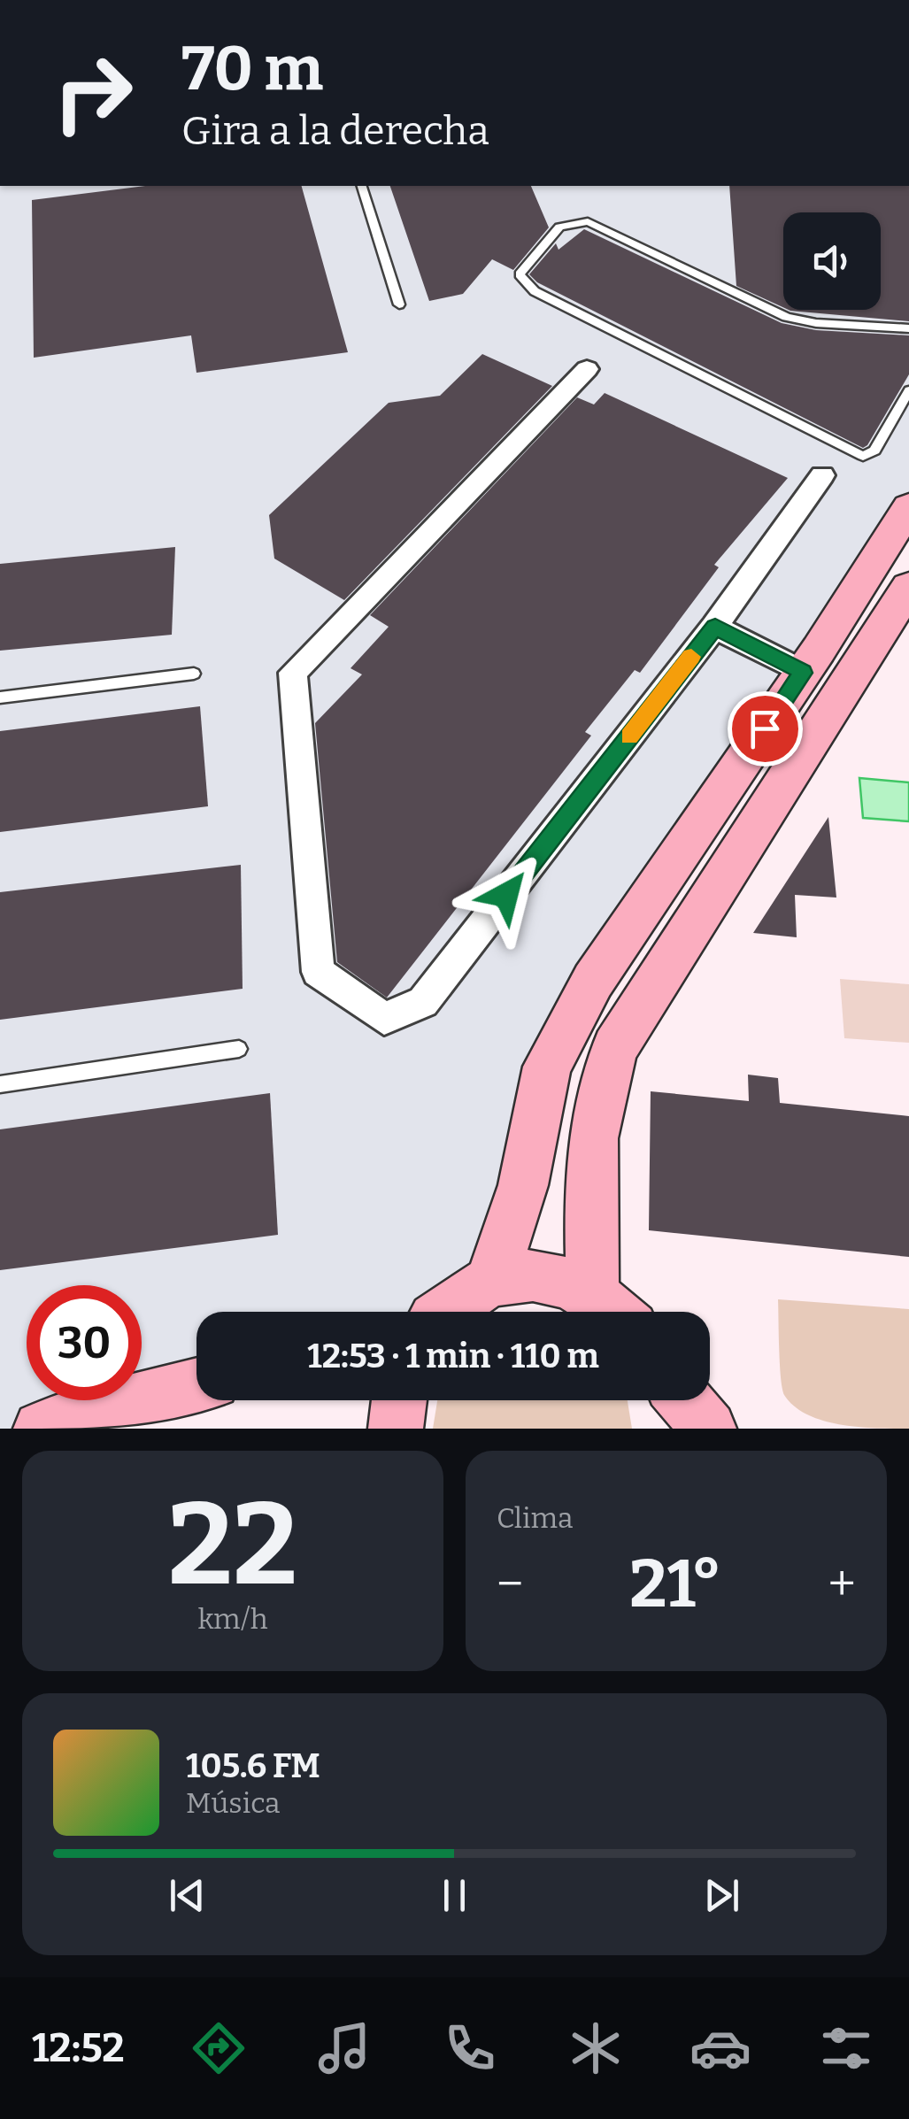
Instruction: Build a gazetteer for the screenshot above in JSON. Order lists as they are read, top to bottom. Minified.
{"page":{"turn":["70 m","Gira a la derecha"],"limit":"30","trip":"12:53 · 1 min · 110 m","tile":[["22","km/h"],"Clima"],"heat":["−","21°","+"],"song":["105.6 FM","Música"],"tabs":"12:52"}}
